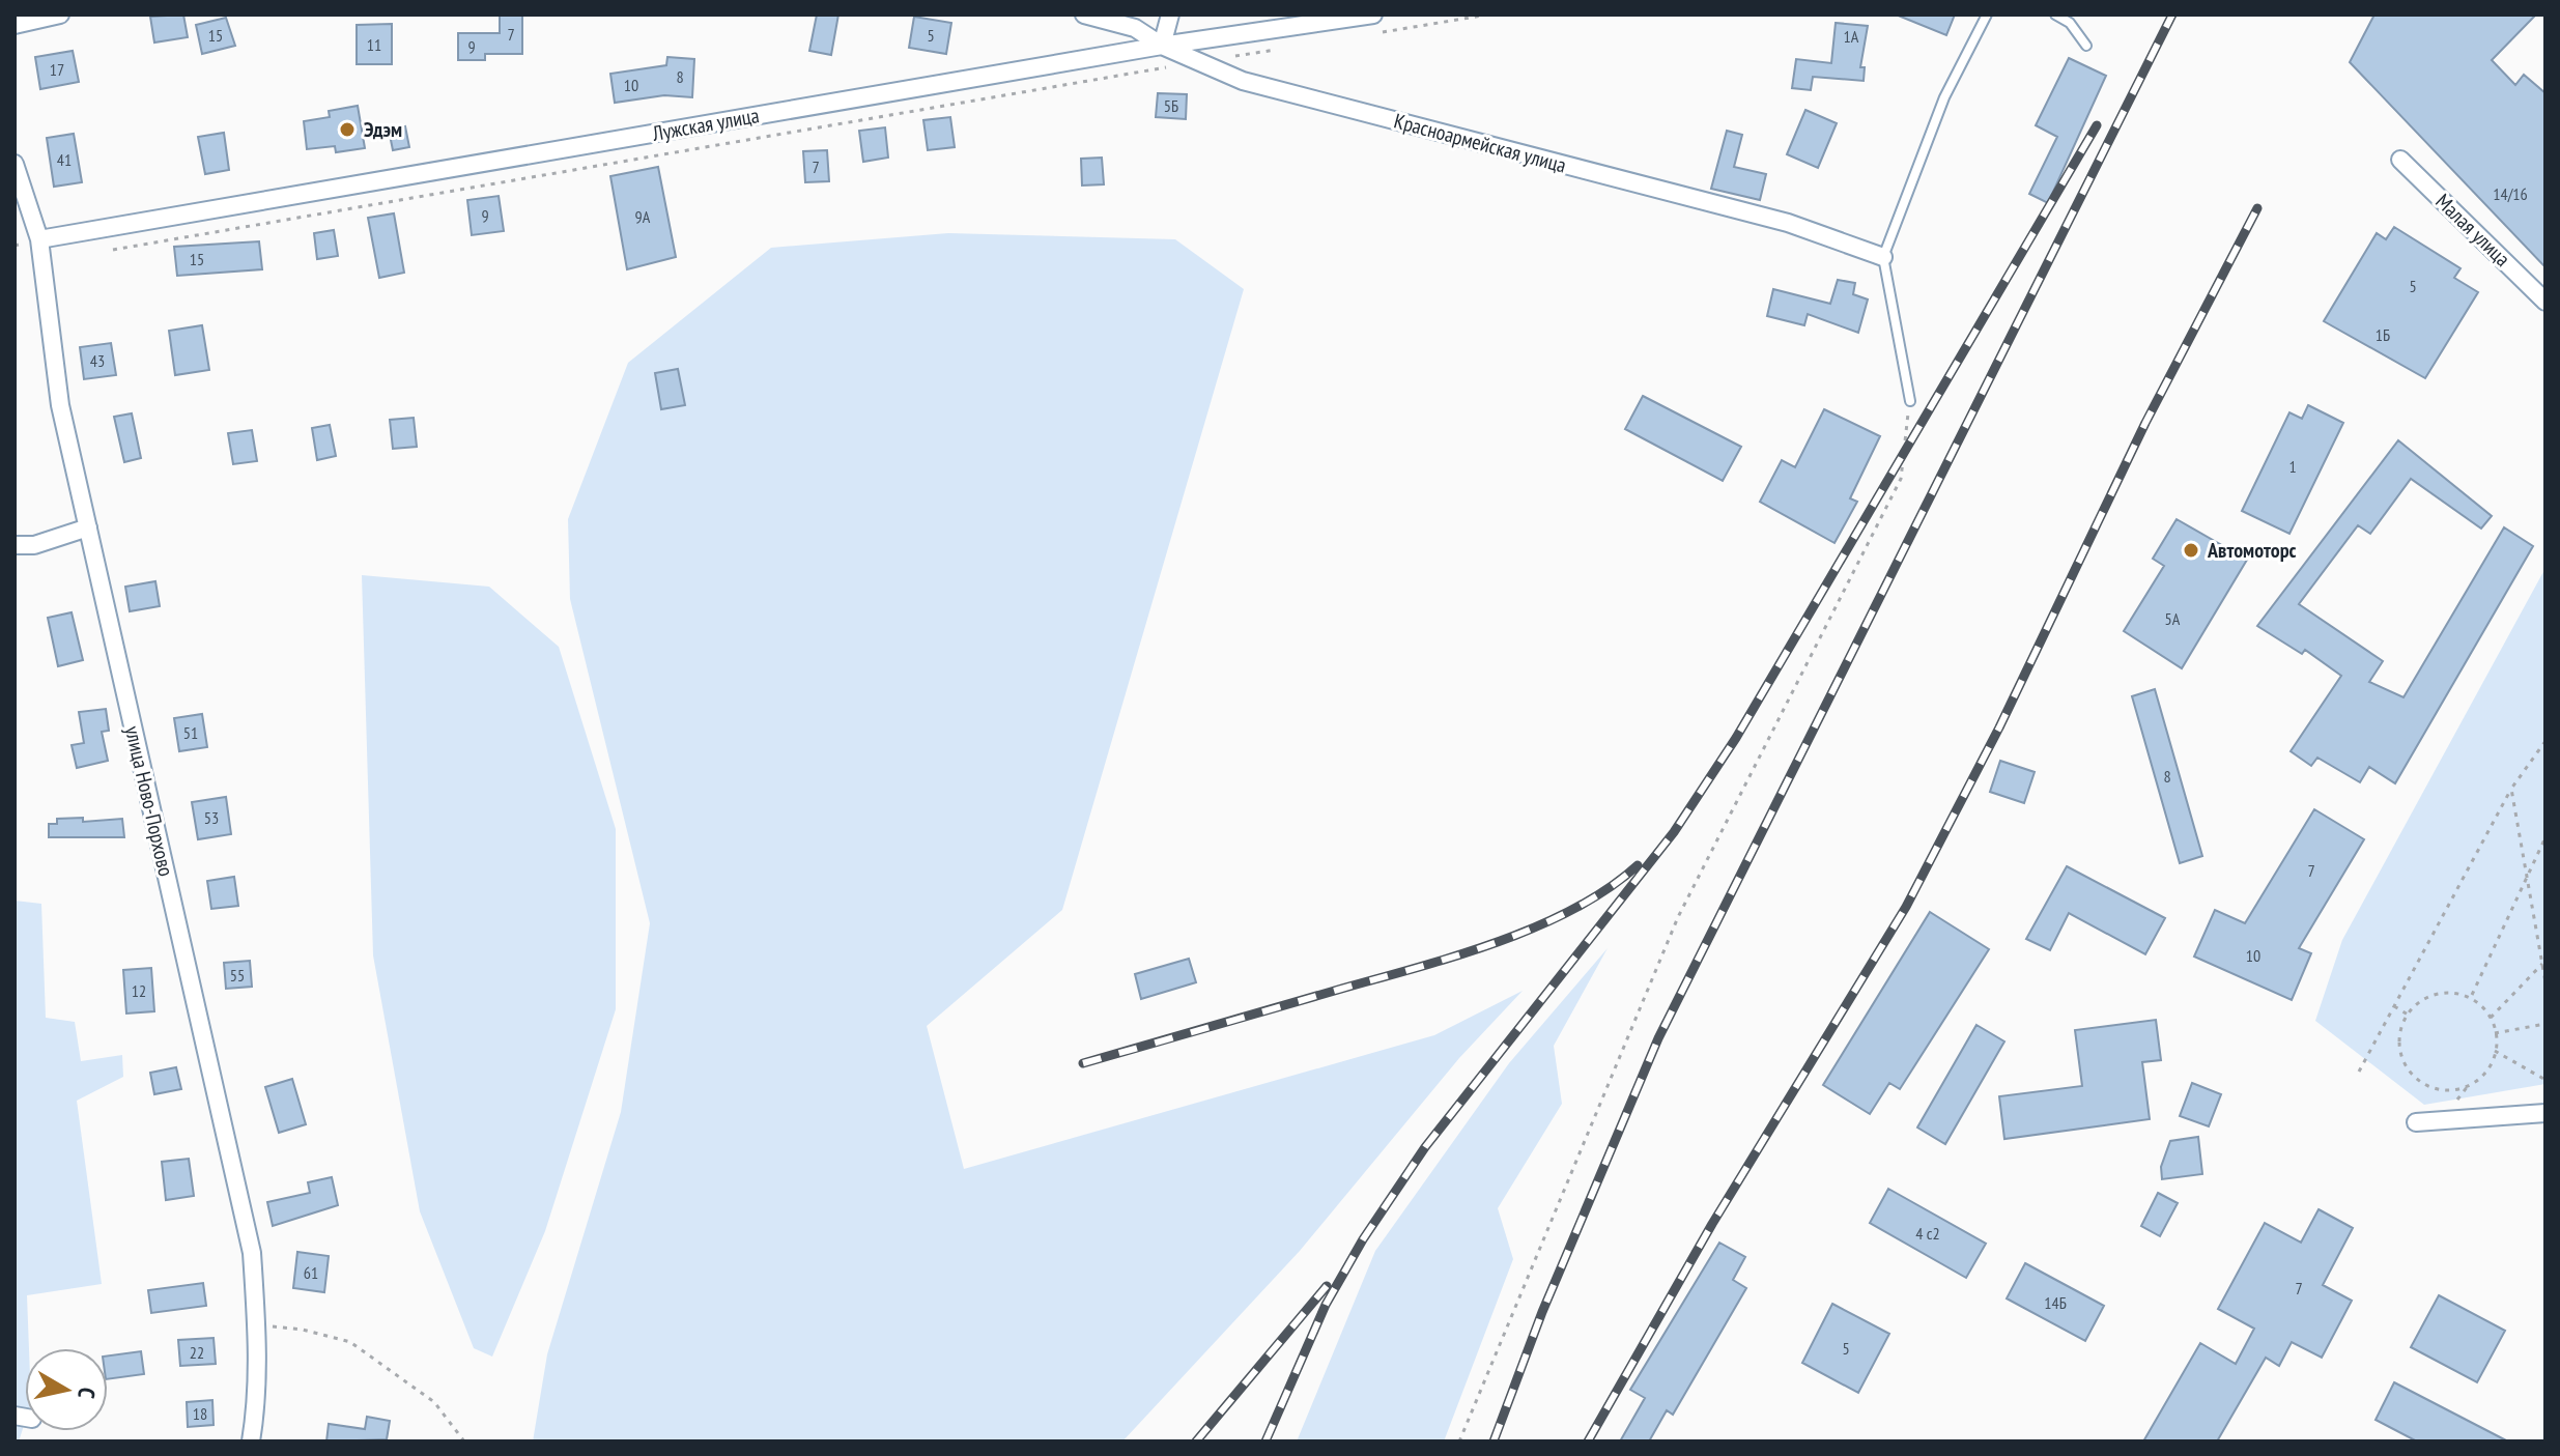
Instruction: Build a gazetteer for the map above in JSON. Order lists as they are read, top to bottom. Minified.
{"streets":{"street":["Лужская улица","Красноармейская улица","Малая улица","улица Ново-Порхово"]},"crossings":[["Лужская улица","Красноармейская улица"],["Лужская улица","улица Ново-Порхово"]],"places":["Эдэм","Автомоторс"],"house_numbers":["7","15","5","1А","11","9","17","8","10","5Б","41","7","14/16","9","9А","15","5","1Б","43","1","5А","51","8","53","7","10","55","12","4 с2","61","7","14Б","5","22","18"],"north":"right"}
